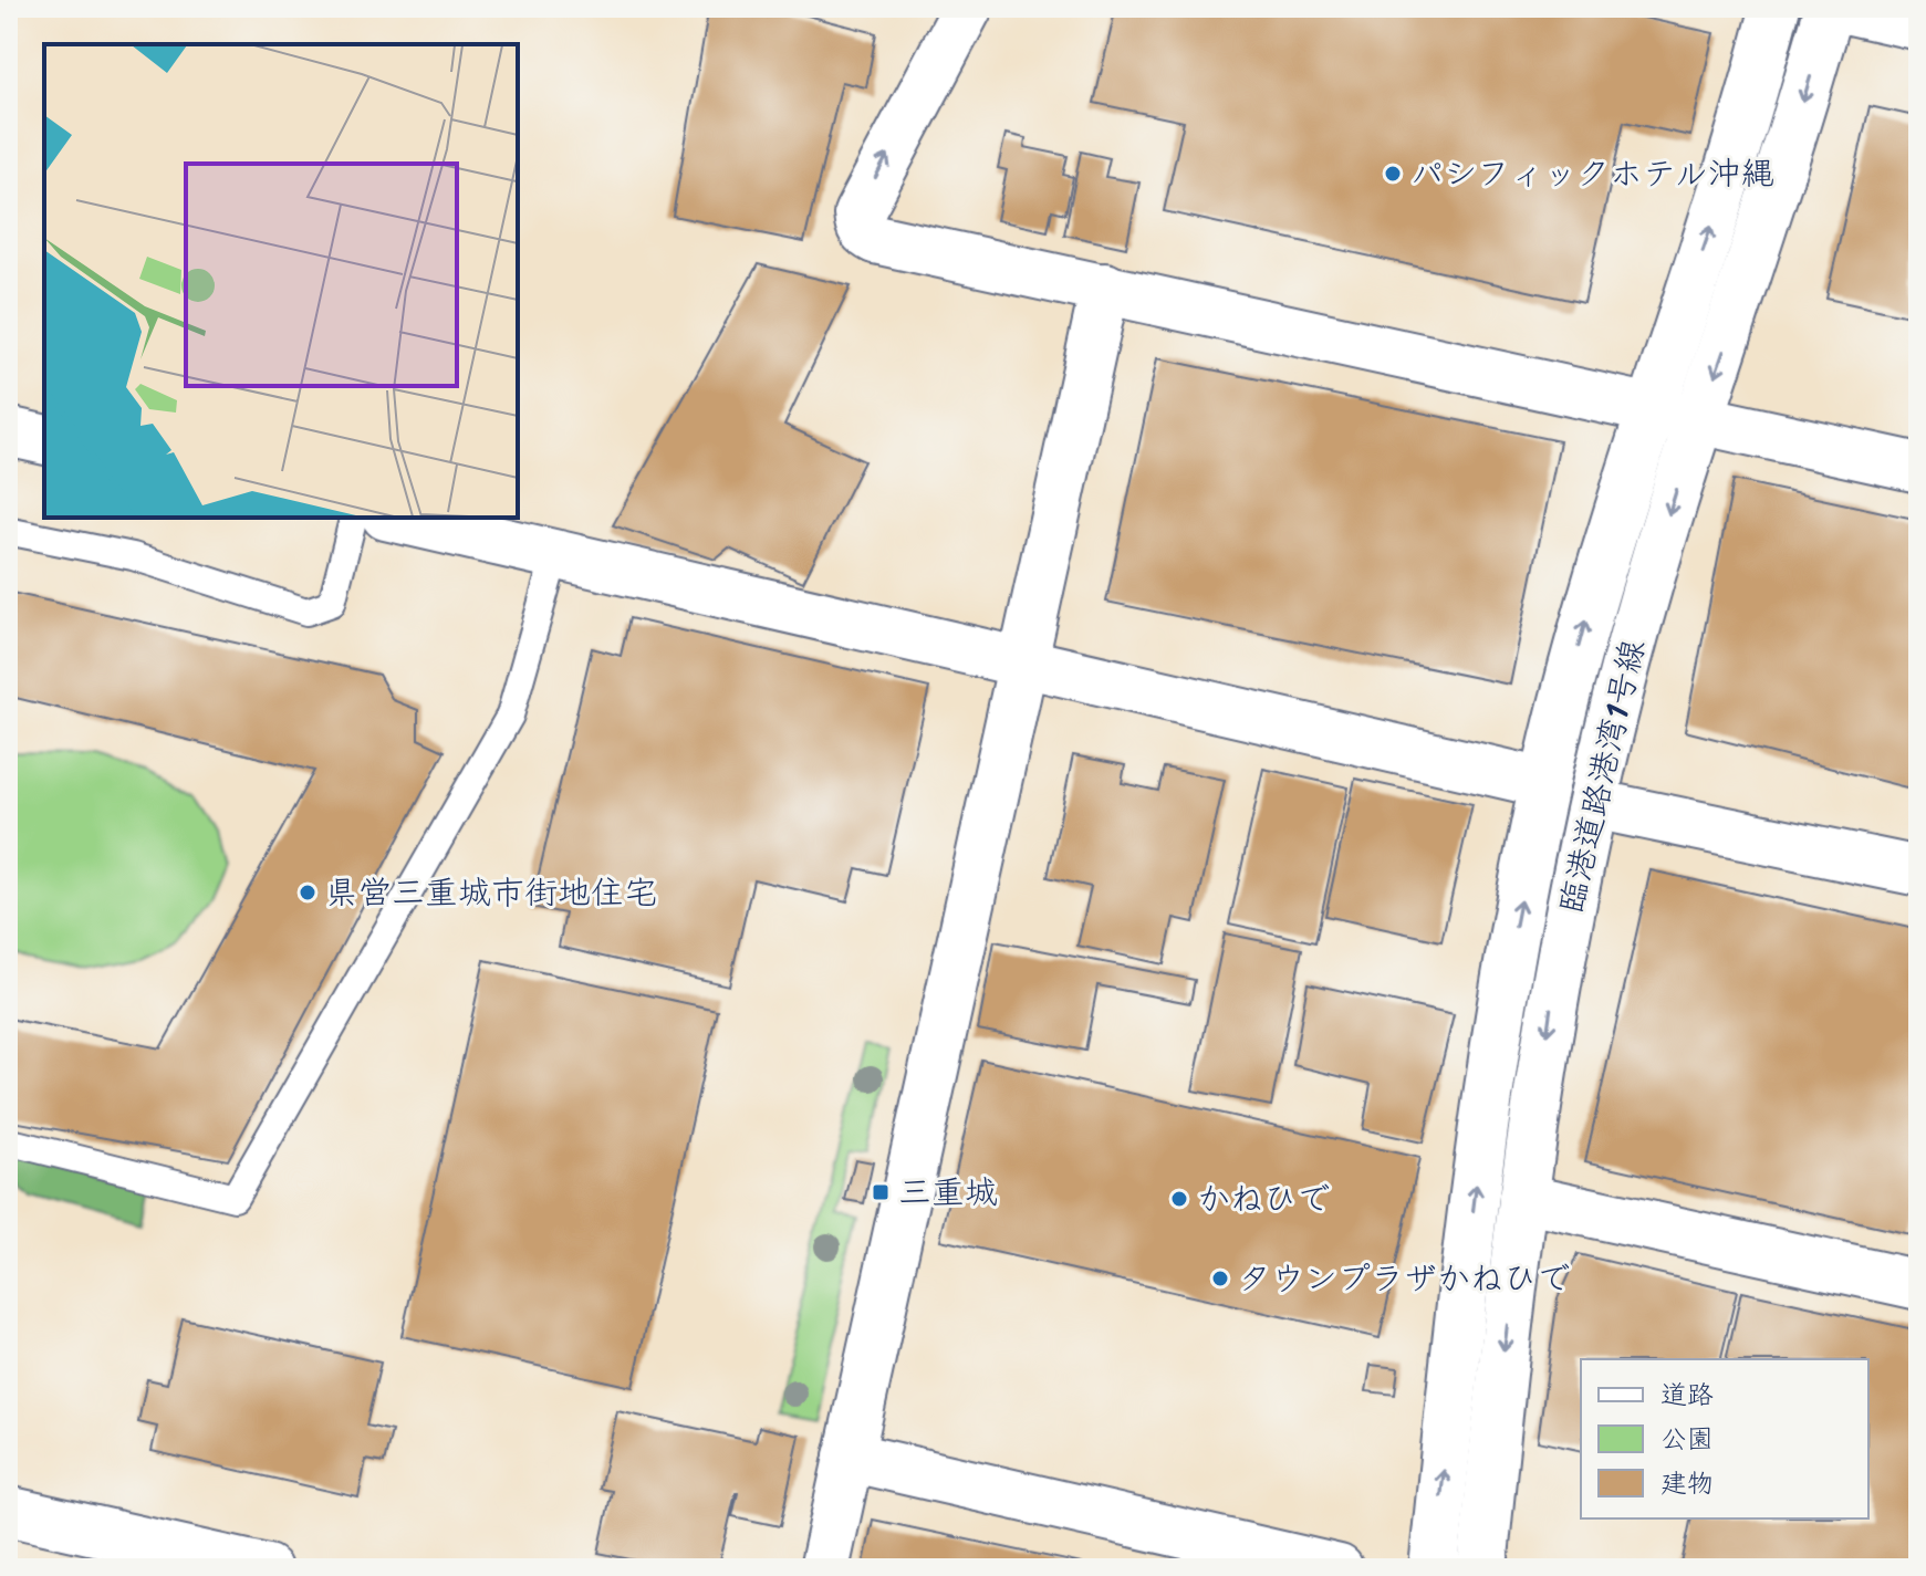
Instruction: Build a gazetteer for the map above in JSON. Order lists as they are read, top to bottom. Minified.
{"streets":{"street":["臨港道路港湾1号線"]},"places":{"other":["パシフィックホテル沖縄","県営三重城市街地住宅","かねひで","タウンプラザかねひで"],"transit":["三重城"]},"legend":["道路","公園","建物"]}
